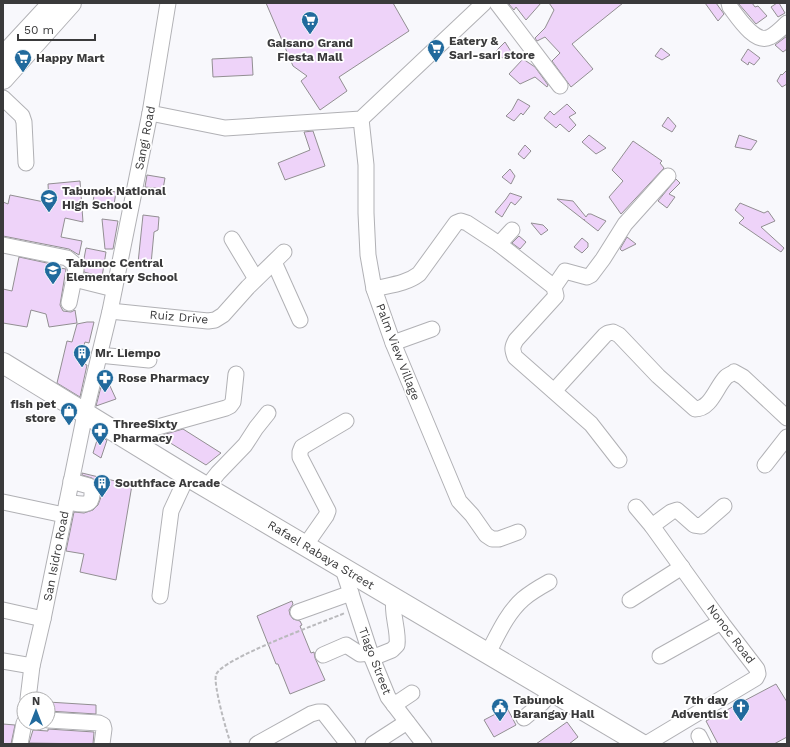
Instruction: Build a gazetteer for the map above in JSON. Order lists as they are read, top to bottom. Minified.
{"streets":{"main road":["Rafael Rabaya Street"],"street":["Sangi Road","Ruiz Drive","Palm View Village","San Isidro Road","Nonoc Road","Tiago Street"]},"crossings":[["Sangi Road","Ruiz Drive"],["Sangi Road","Rafael Rabaya Street"],["Sangi Road","San Isidro Road"],["Rafael Rabaya Street","San Isidro Road"],["Rafael Rabaya Street","Tiago Street"]],"places":{"supermarket":["Gaisano Grand Fiesta Mall","Eatery & Sari-sari store","Happy Mart"],"school or university":["Tabunok National High School","Tabunoc Central Elementary School"],"building":["Mr. Liempo","Southface Arcade"],"pharmacy":["Rose Pharmacy","ThreeSixty Pharmacy"],"shop":["fish pet store"],"public building":["Tabunok Barangay Hall"],"church":["7th day Adventist"]},"scale_bar":"50 m","north":"top"}
